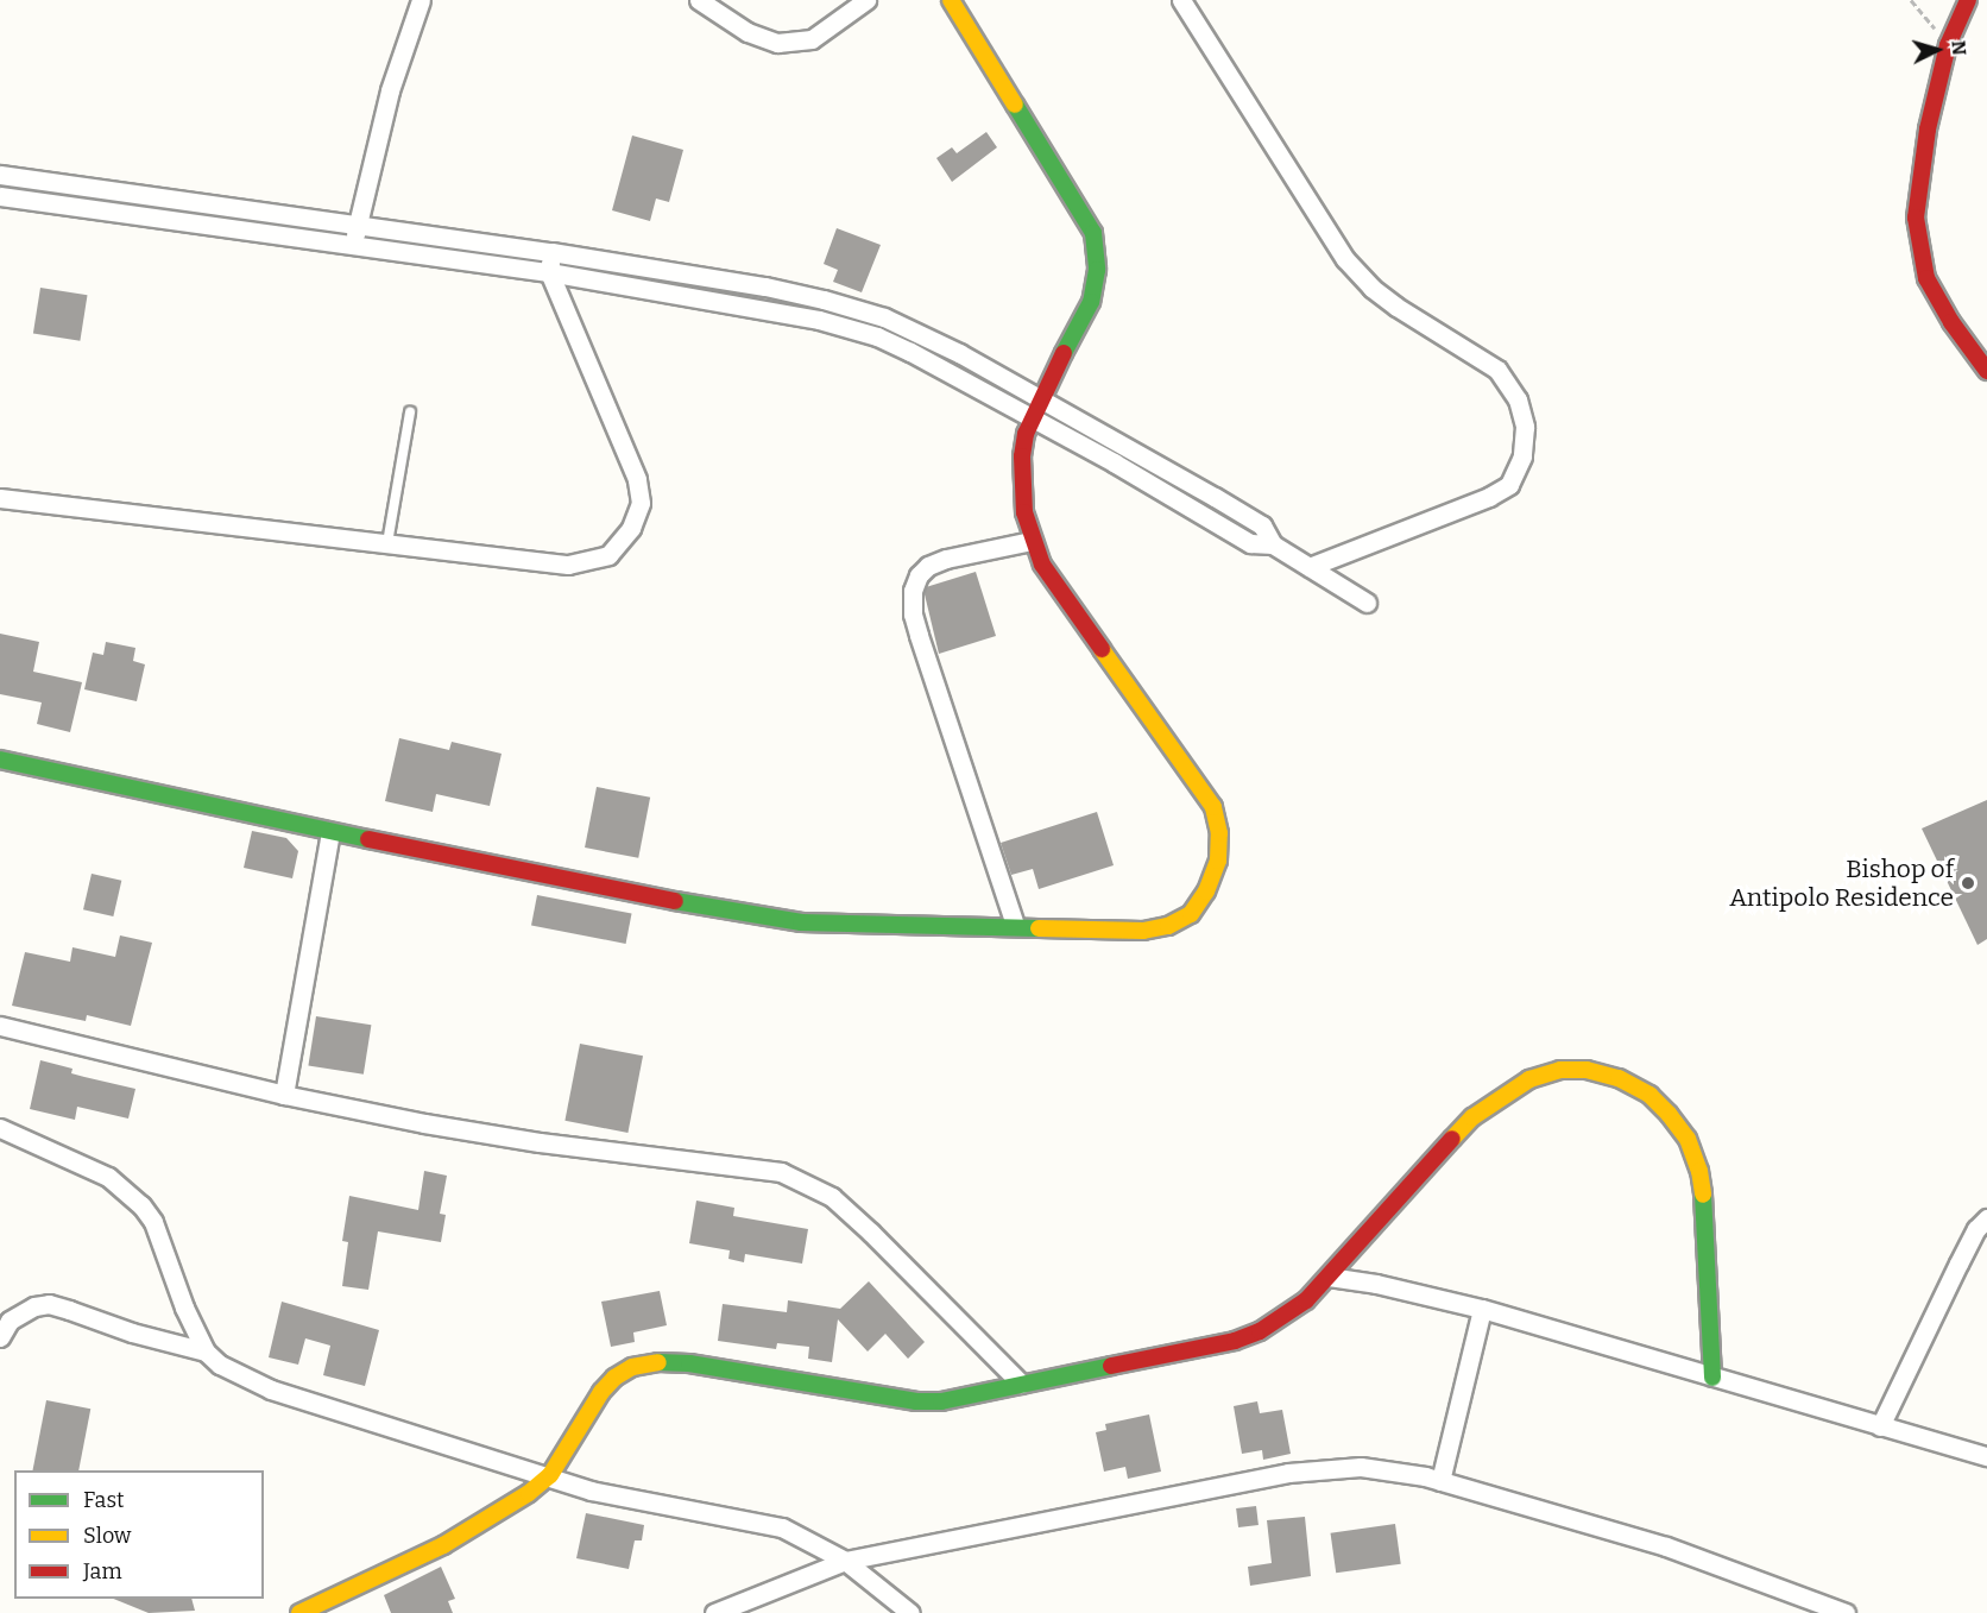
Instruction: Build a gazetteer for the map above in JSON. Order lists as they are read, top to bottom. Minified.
{"places":["Bishop of Antipolo Residence"],"legend":["Fast","Slow","Jam"],"north":"right"}
